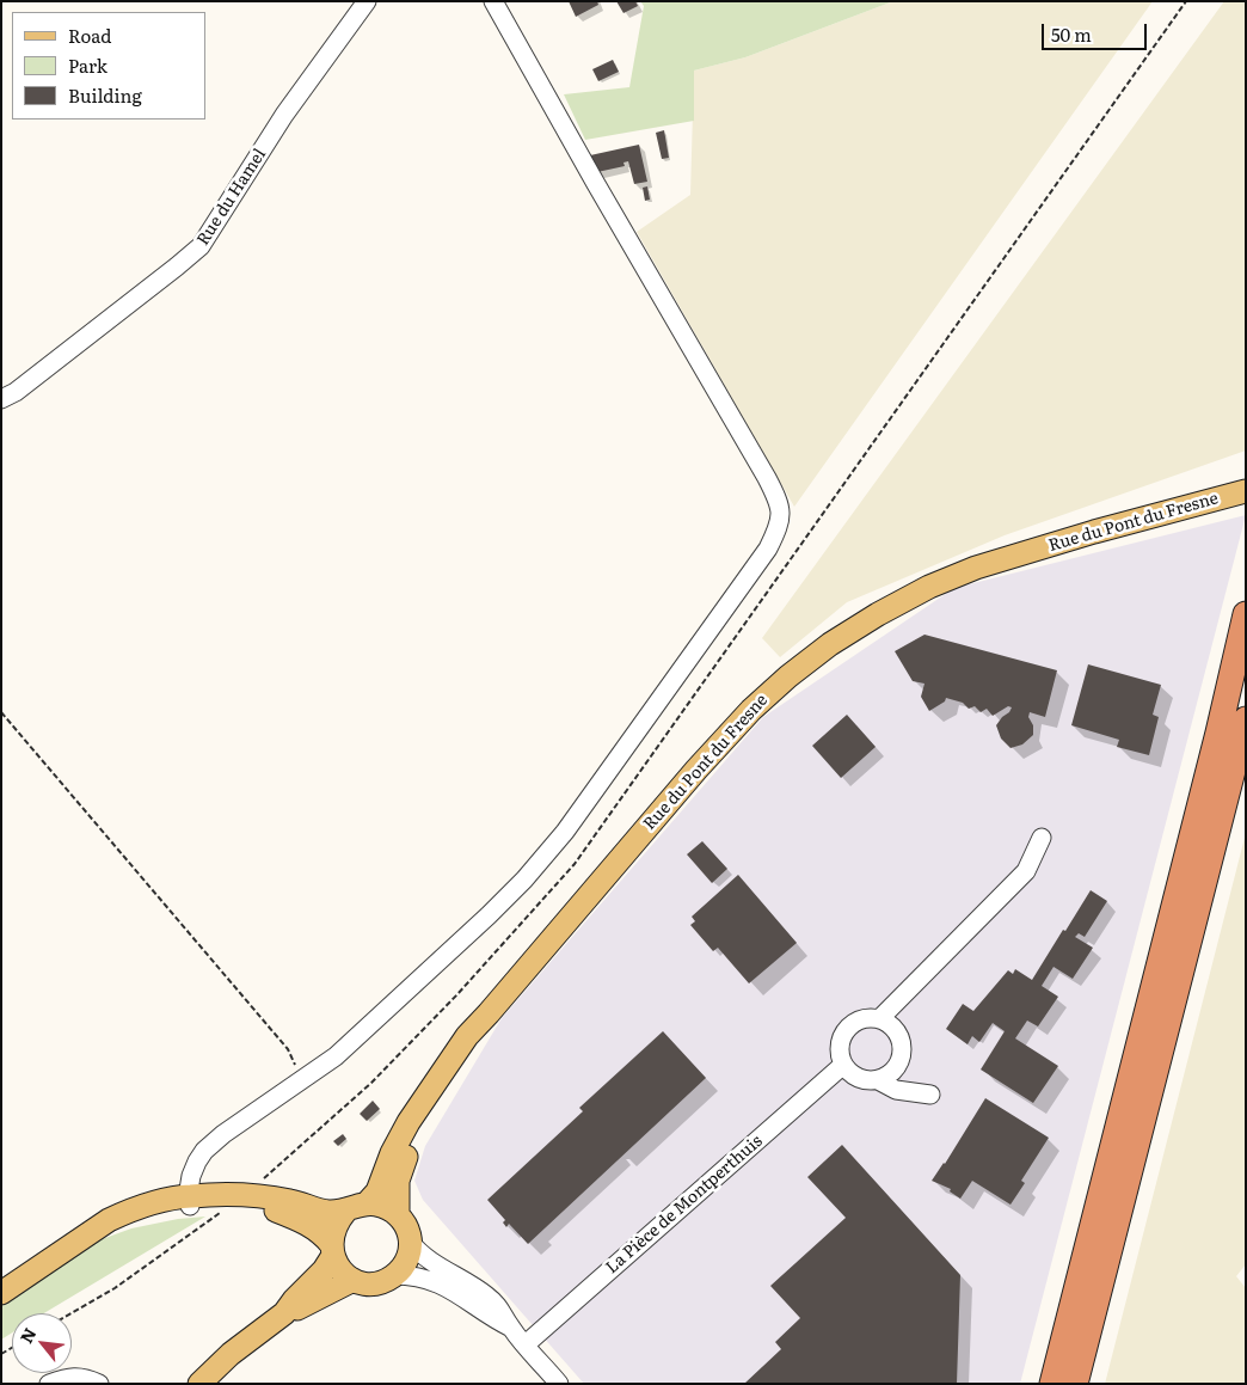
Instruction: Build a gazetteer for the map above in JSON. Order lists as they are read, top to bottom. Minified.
{"streets":{"main road":["Rue du Pont du Fresne"],"street":["Rue du Hamel","La Pièce de Montperthuis"]},"legend":["Road","Park","Building"],"scale_bar":"50 m","north":"top left"}
